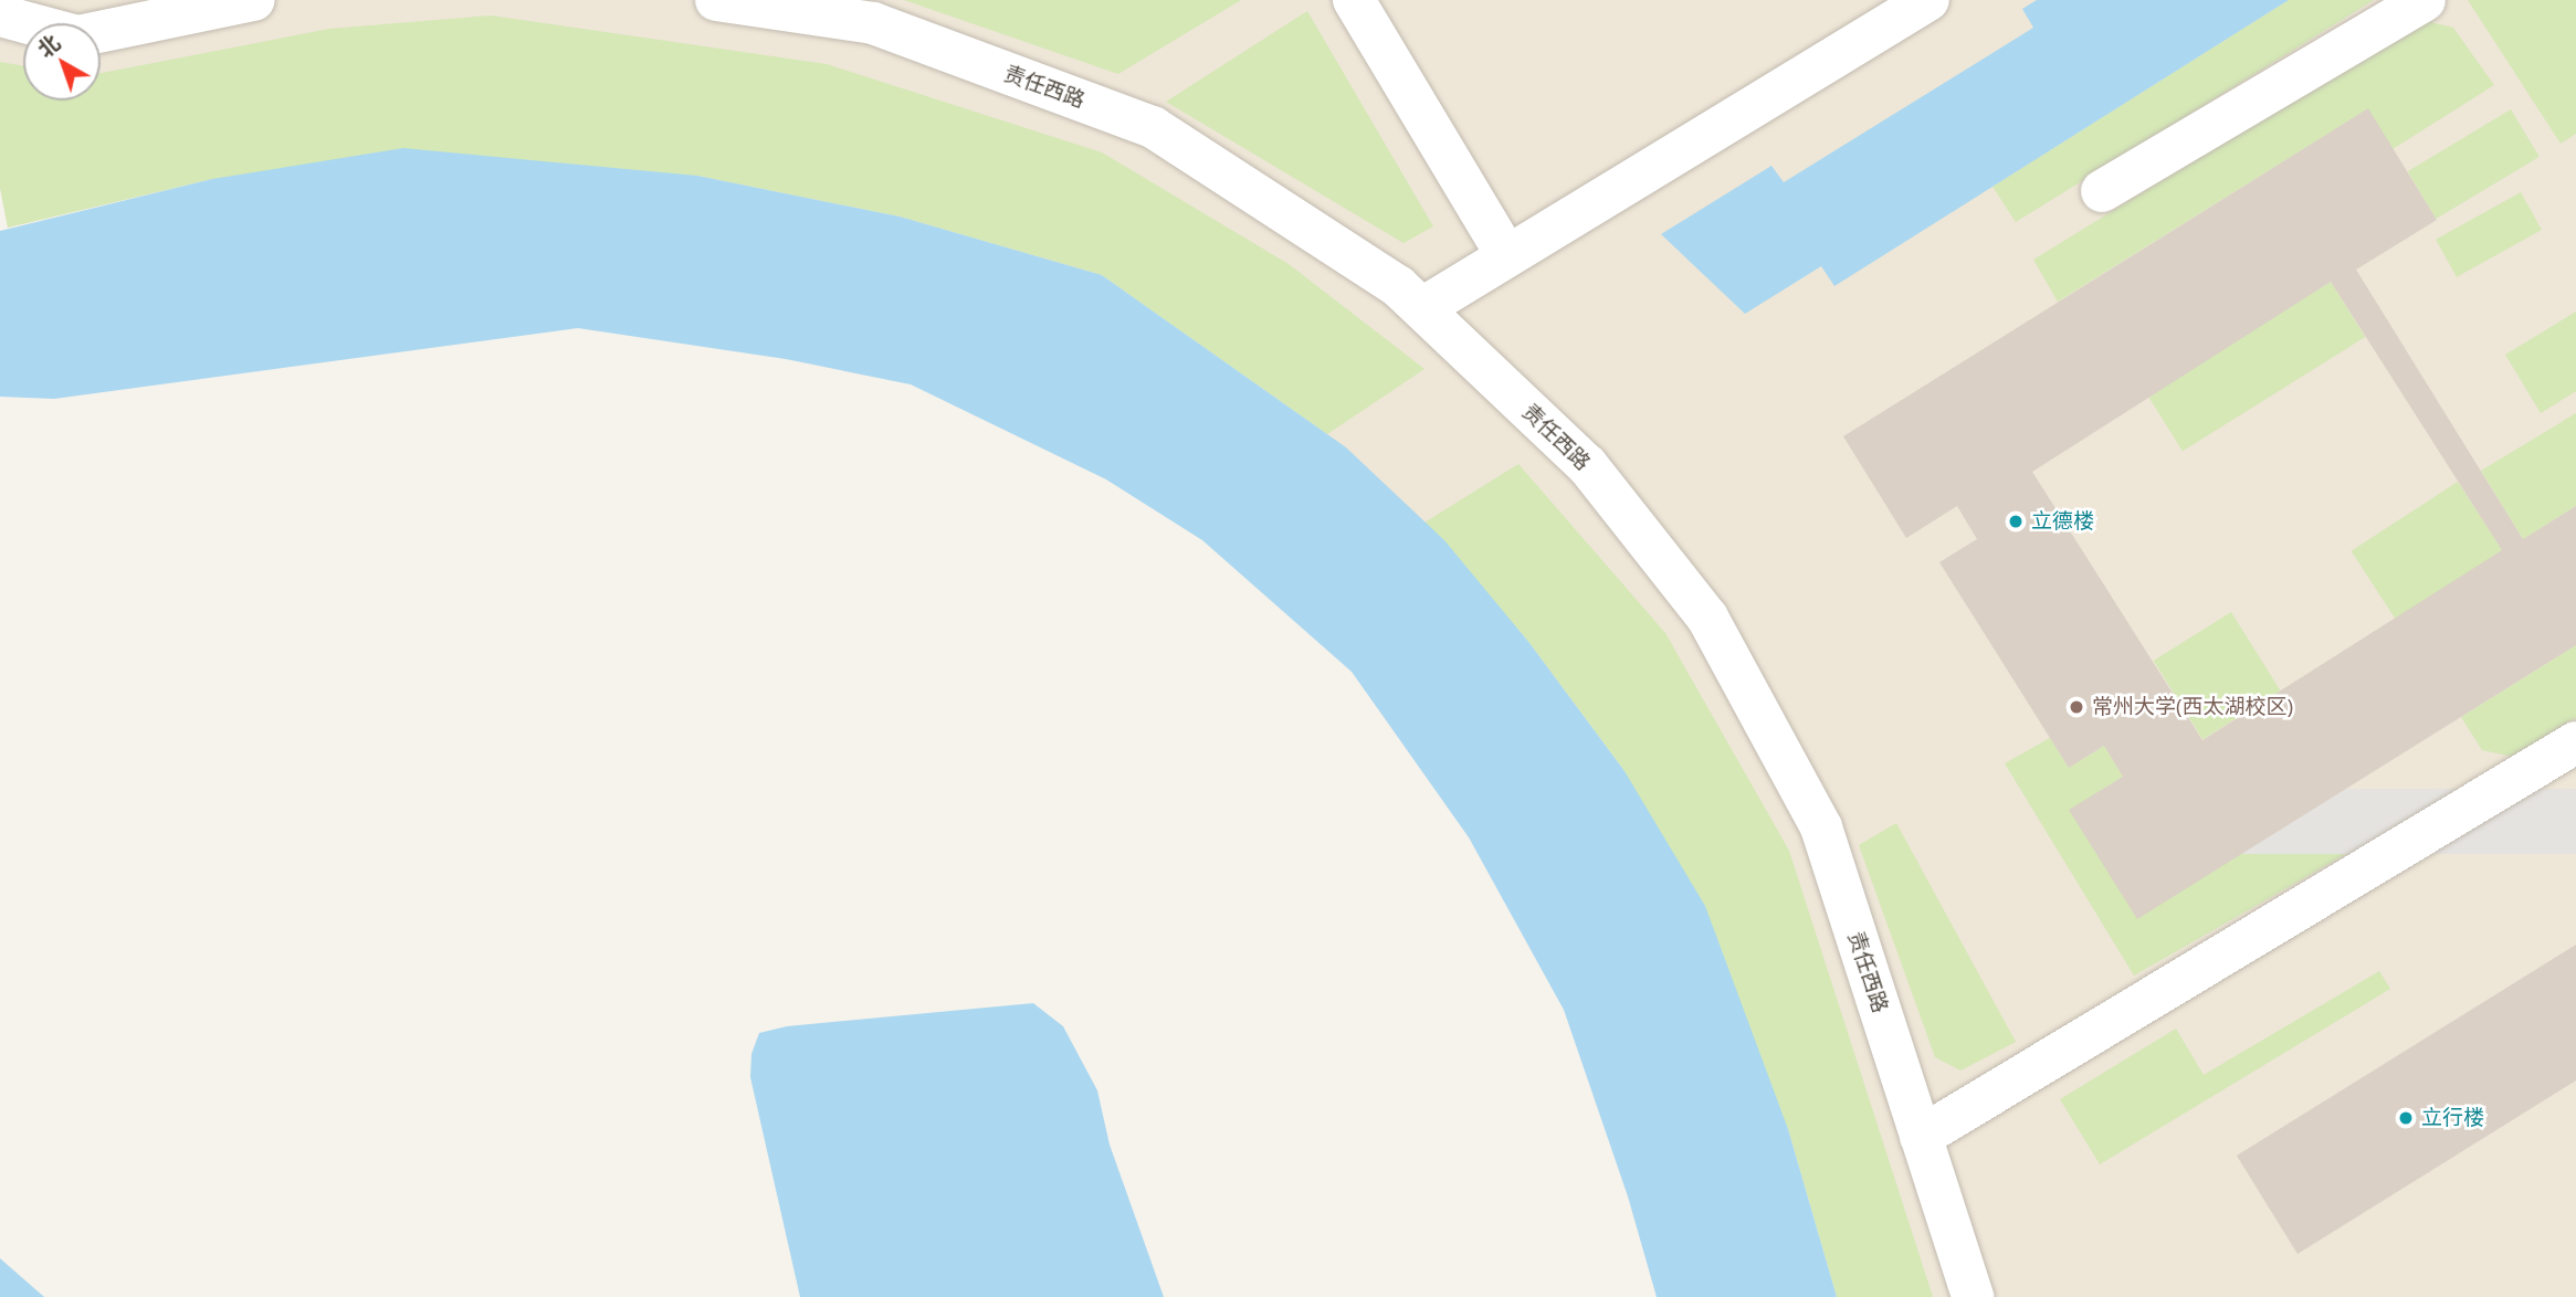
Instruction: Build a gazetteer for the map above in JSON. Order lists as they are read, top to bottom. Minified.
{"streets":{"lane":["责任西路"]},"places":["立德楼","常州大学(西太湖校区)","立行楼"],"north":"top left"}
